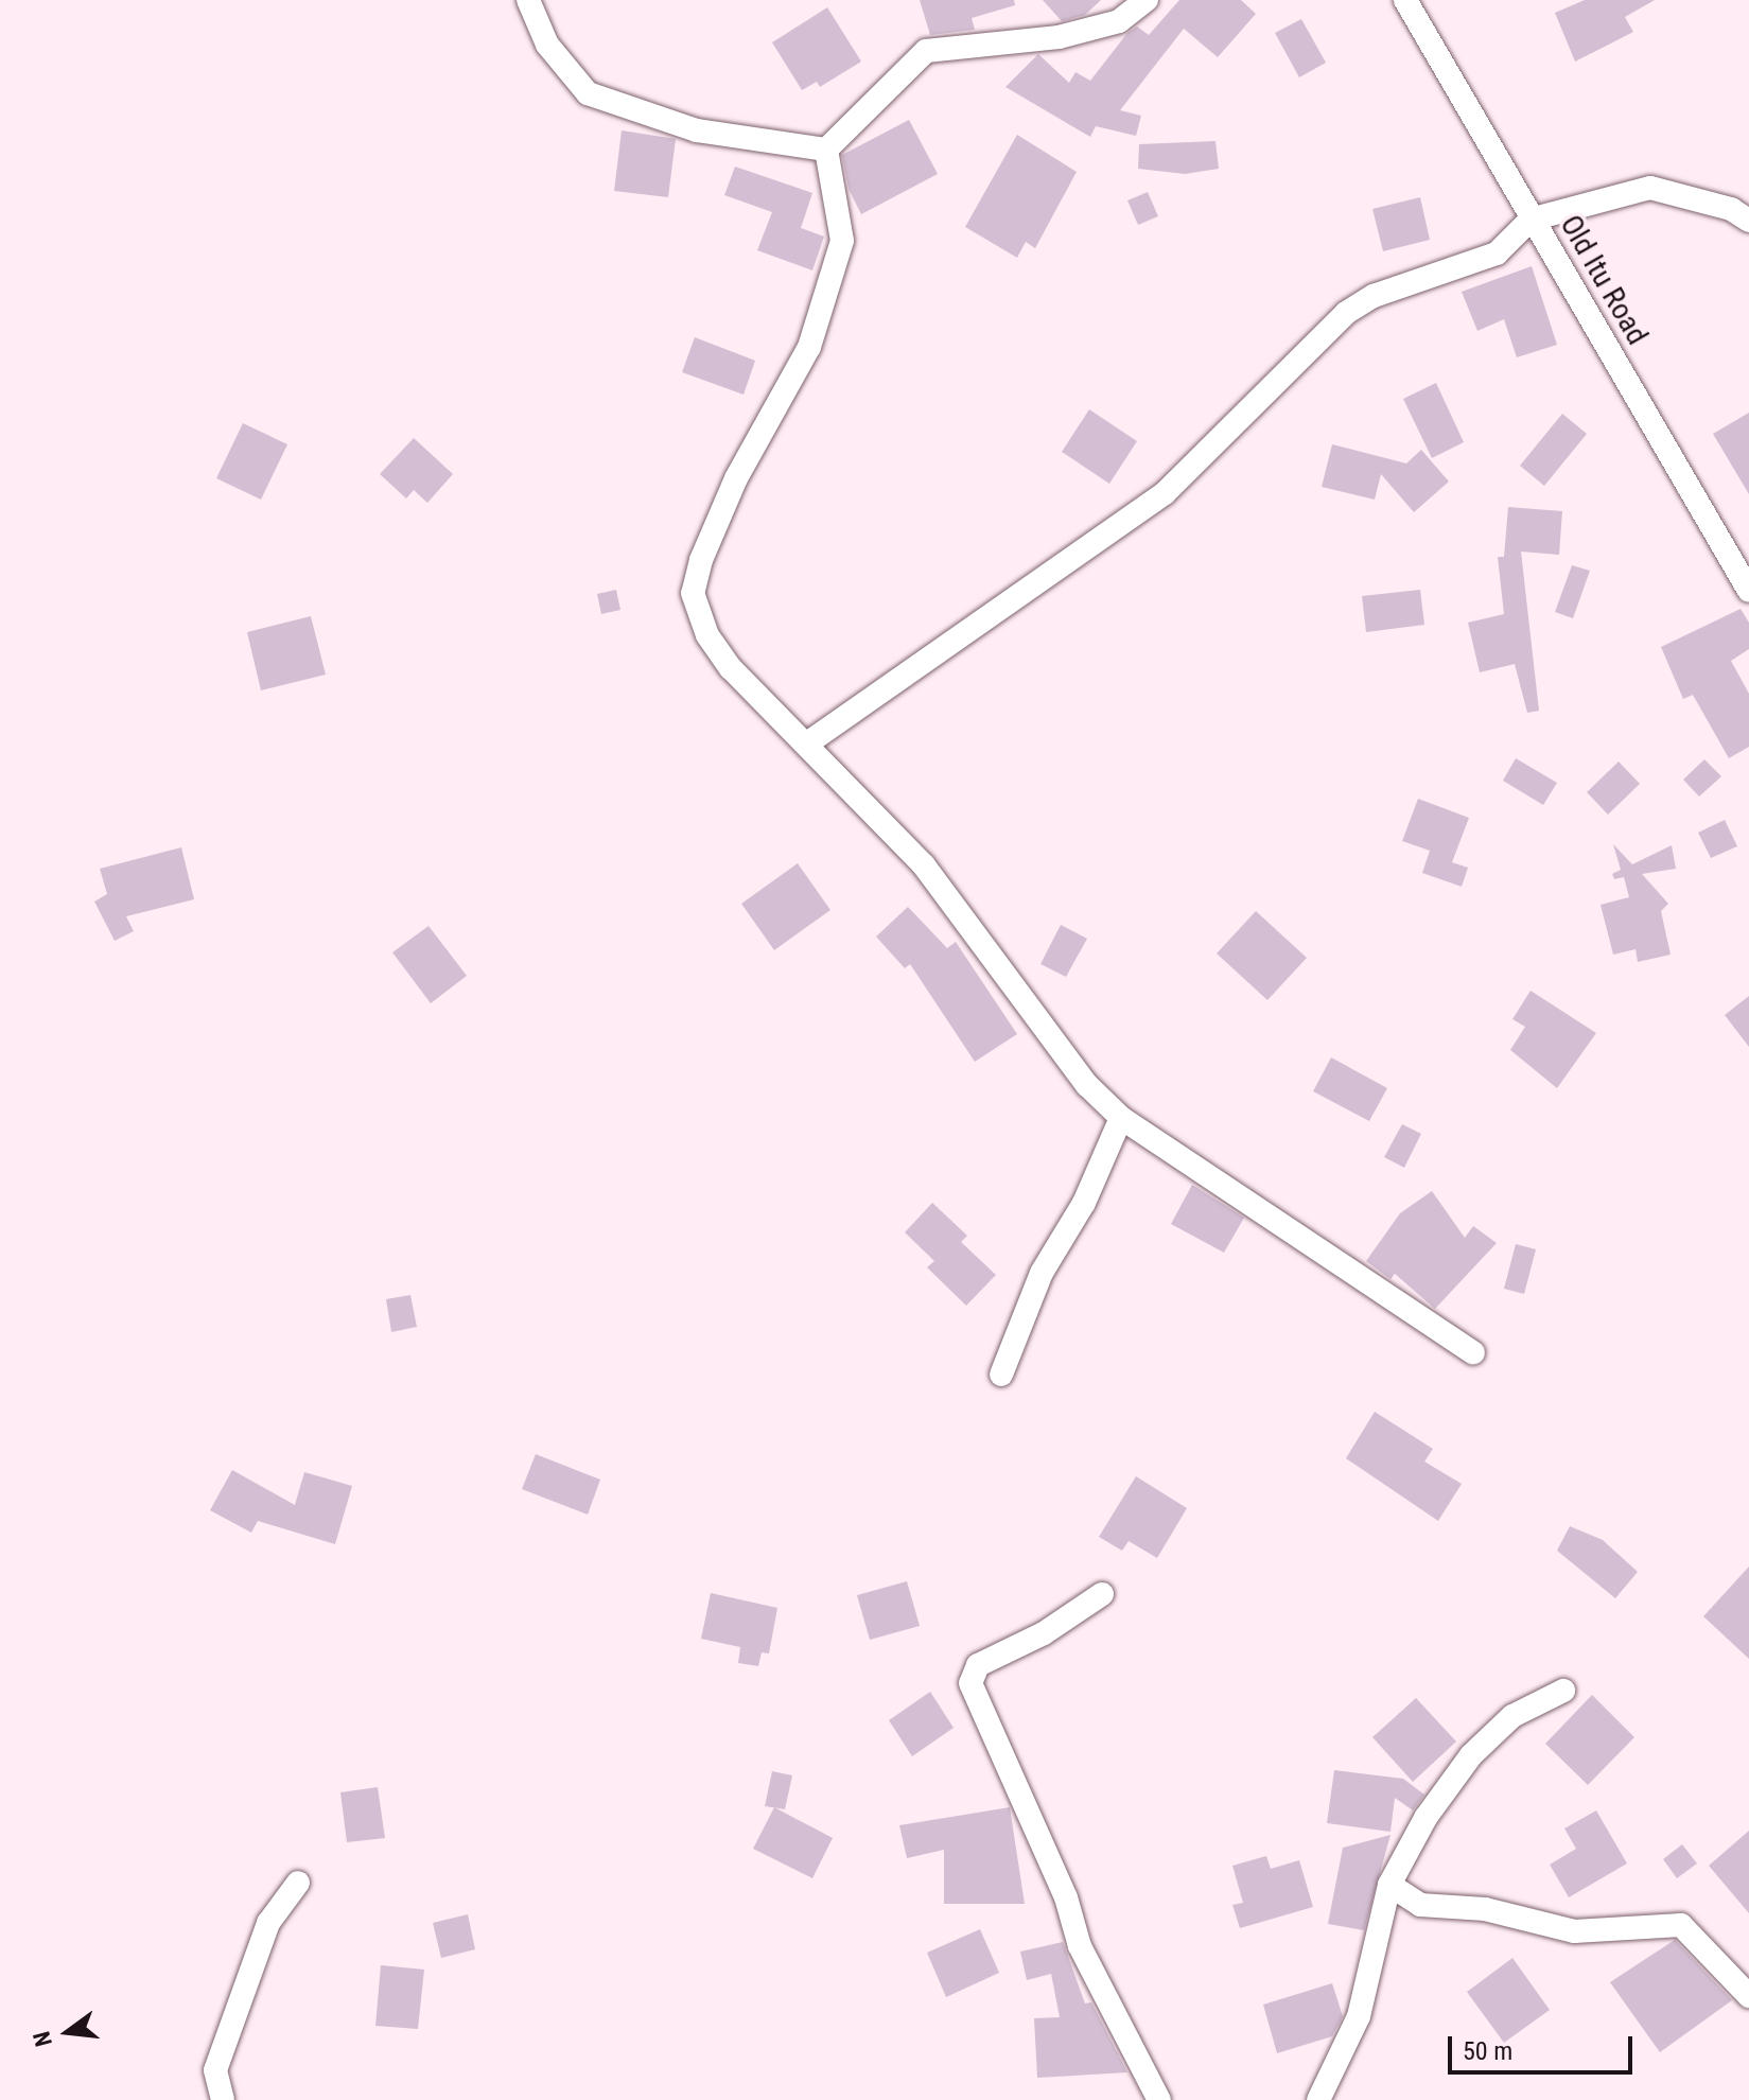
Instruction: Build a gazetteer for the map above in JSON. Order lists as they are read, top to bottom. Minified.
{"streets":{"street":["Old Itu Road"]},"scale_bar":"50 m","north":"left"}
